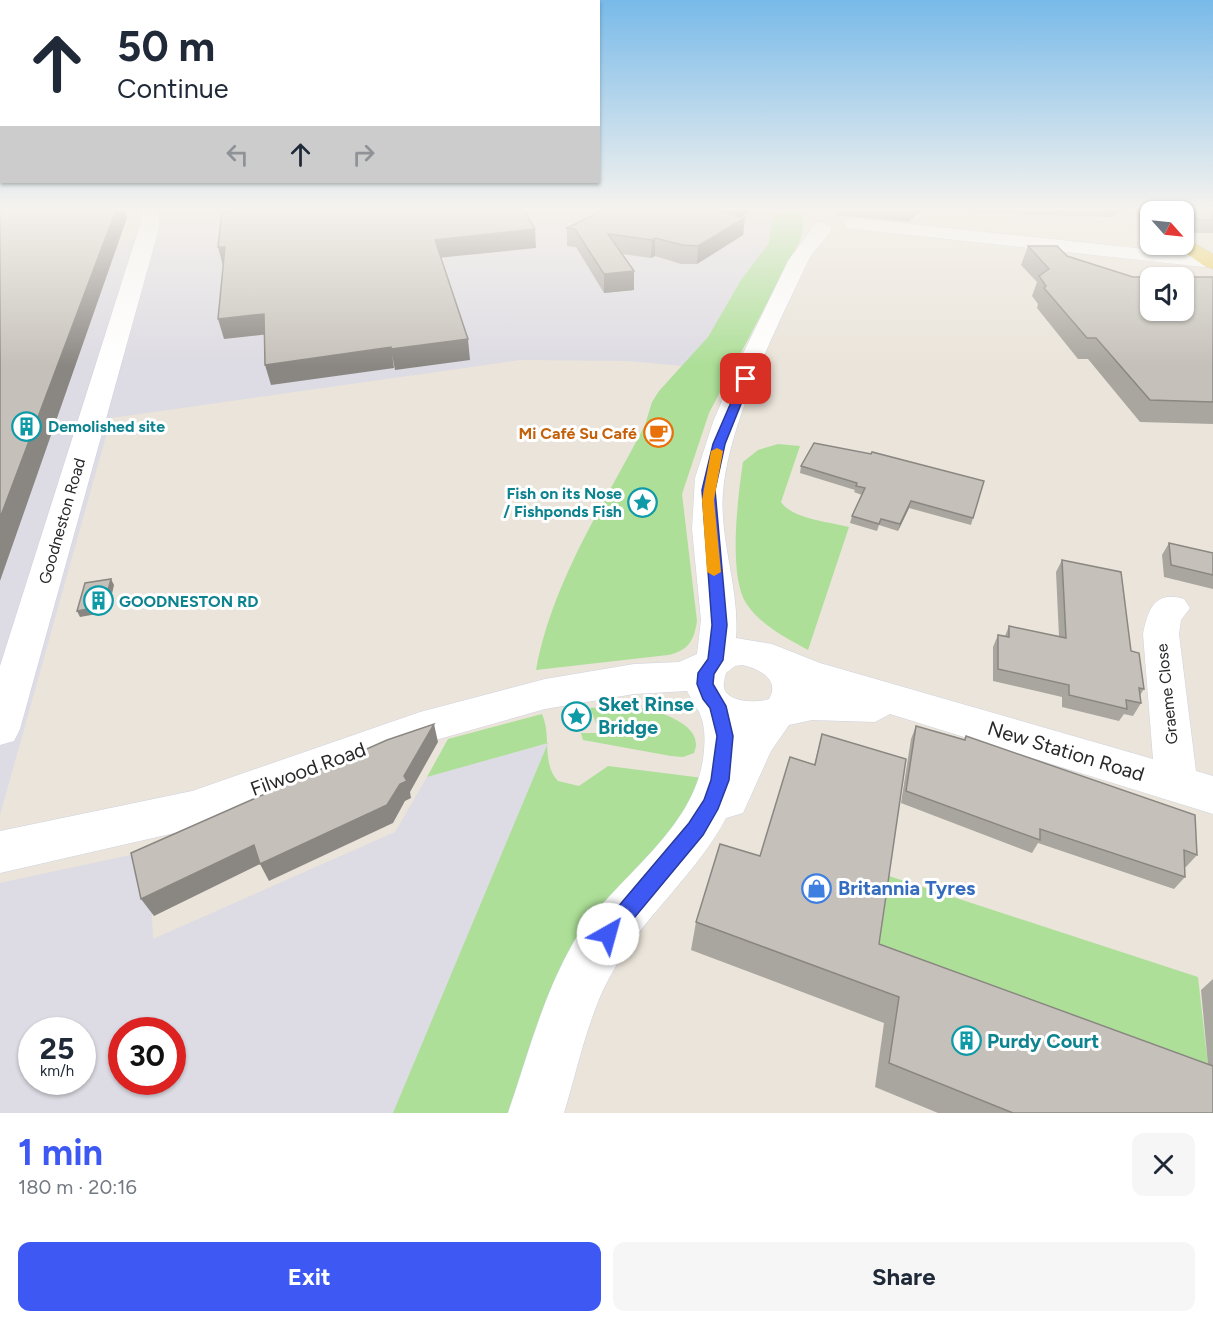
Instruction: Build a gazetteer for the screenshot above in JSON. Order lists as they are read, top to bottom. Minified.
{"streets":{"street":["Goodneston Road","Graeme Close","New Station Road","Filwood Road"]},"crossings":[["Graeme Close","New Station Road"],["New Station Road","Filwood Road"]],"places":{"building":["Demolished site","GOODNESTON RD","Purdy Court"],"cafe":["Mi Café Su Café"],"place":["Fish on its Nose / Fishponds Fish","Sket Rinse Bridge"],"shop":["Britannia Tyres"]},"north":"bottom right","page":{"turn":["50 m","Continue"],"speed":"25 km/h","limit":"30","heading":["1 min","180 m · 20:16"],"buttons":["Exit","Share"]}}
